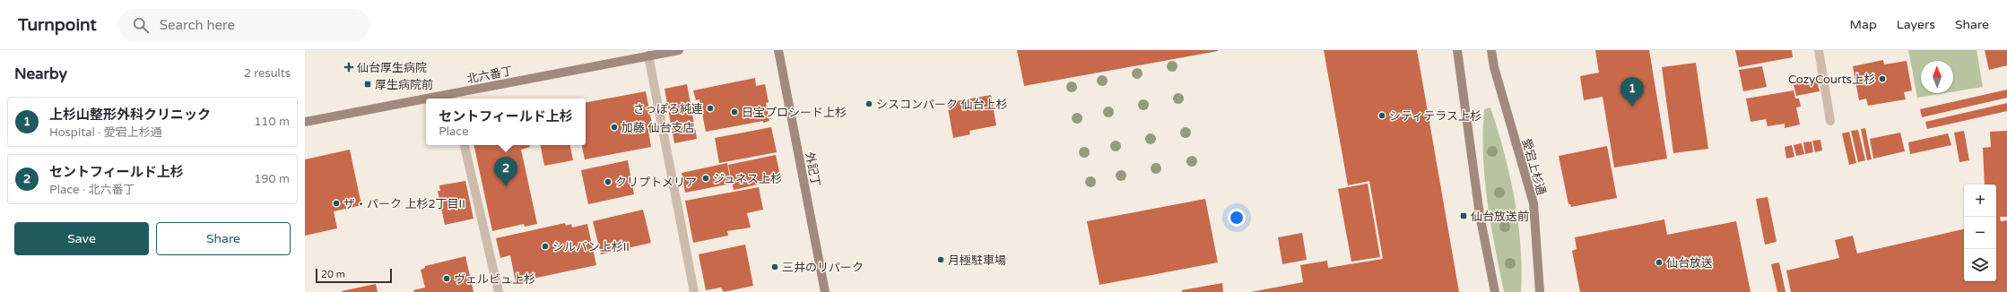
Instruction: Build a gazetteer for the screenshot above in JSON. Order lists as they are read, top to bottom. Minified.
{"streets":{"street":["北六番丁","愛宕上杉通","外記丁"]},"places":{"health":["仙台厚生病院"],"other":["CozyCourts上杉","シスコンパーク 仙台上杉","さっぽろ純連","日宝プロシード上杉","シティテラス上杉","加藤 仙台支店","ジュネス上杉","クリプトメリア","ザ・パーク 上杉2丁目II","シルバン上杉II","月極駐車場","仙台放送","三井のリパーク","ヴェルビュ上杉"],"transit":["厚生病院前","仙台放送前"]},"scale_bar":"20 m","north":"top","page":{"header":"Turnpoint","search":"Search here","nav":["Map","Layers","Share"],"heading":["Nearby","2 results"],"pins":["1","2"],"list":[{"mark":"1","name":"上杉山整形外科クリニック","note":"Hospital · 愛宕上杉通","value":"110 m"},{"mark":"2","name":"セントフィールド上杉","note":"Place · 北六番丁","value":"190 m"}],"popup":["セントフィールド上杉","Place"],"map_buttons":["+","−"],"buttons":["Save","Share"],"scale":"20 m"}}
